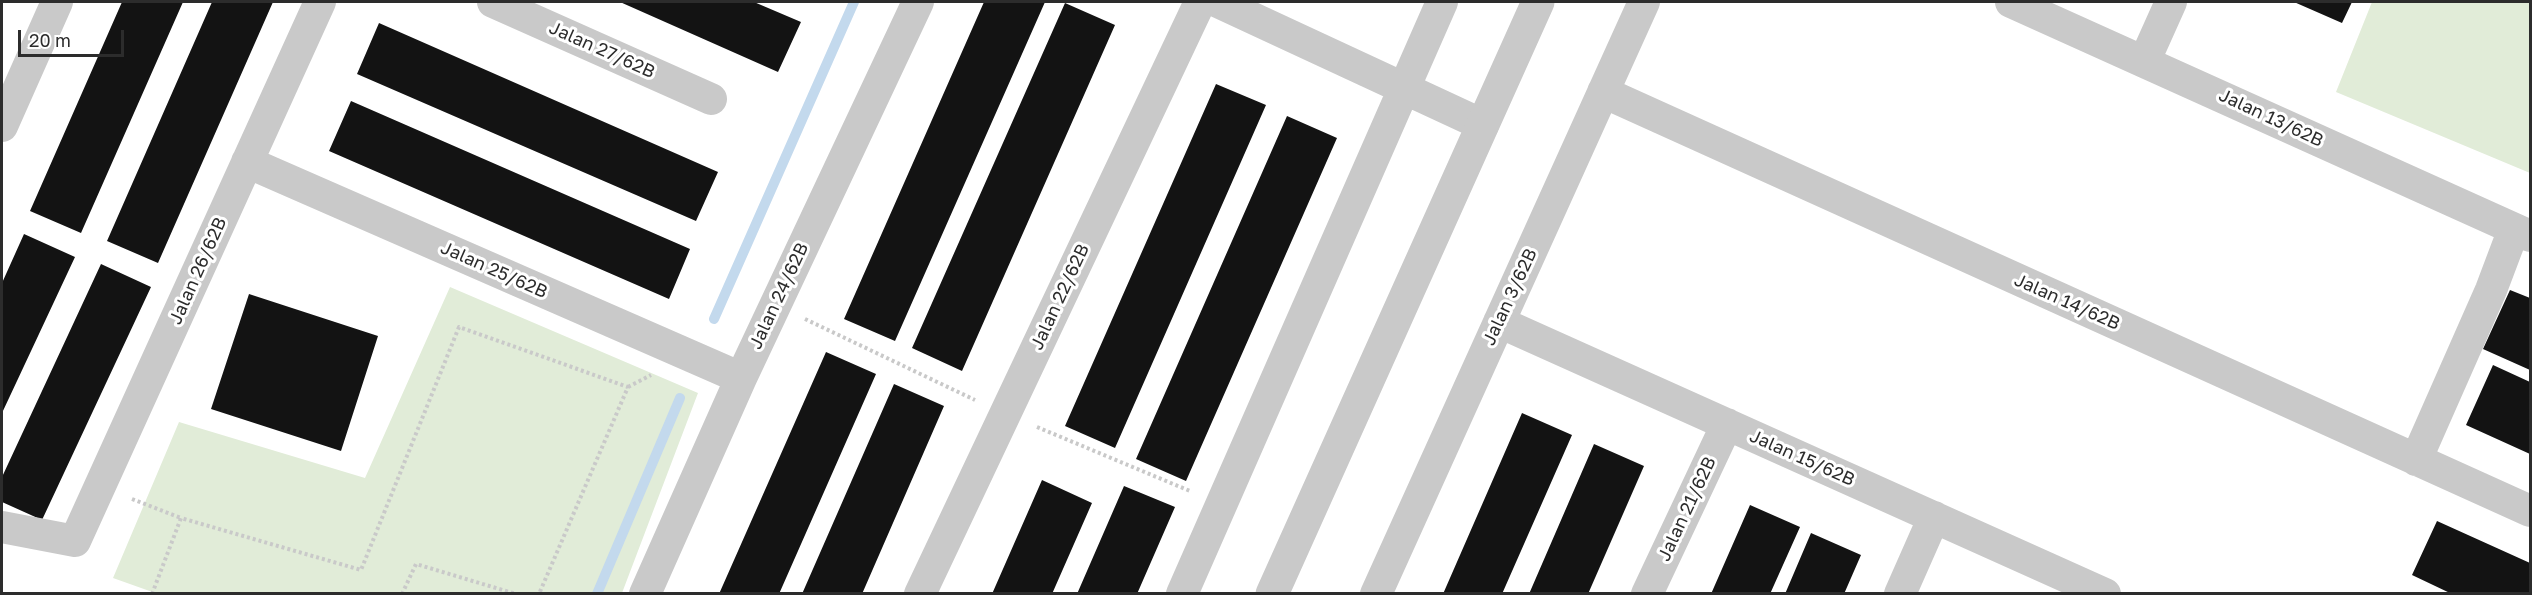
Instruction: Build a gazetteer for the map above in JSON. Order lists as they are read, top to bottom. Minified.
{"streets":{"street":["Jalan 27/62B","Jalan 13/62B","Jalan 25/62B","Jalan 26/62B","Jalan 24/62B","Jalan 22/62B","Jalan 3/62B","Jalan 14/62B","Jalan 15/62B","Jalan 21/62B"]},"crossings":[["Jalan 25/62B","Jalan 26/62B"],["Jalan 25/62B","Jalan 24/62B"],["Jalan 3/62B","Jalan 14/62B"],["Jalan 3/62B","Jalan 15/62B"],["Jalan 15/62B","Jalan 21/62B"]],"scale_bar":"20 m"}
